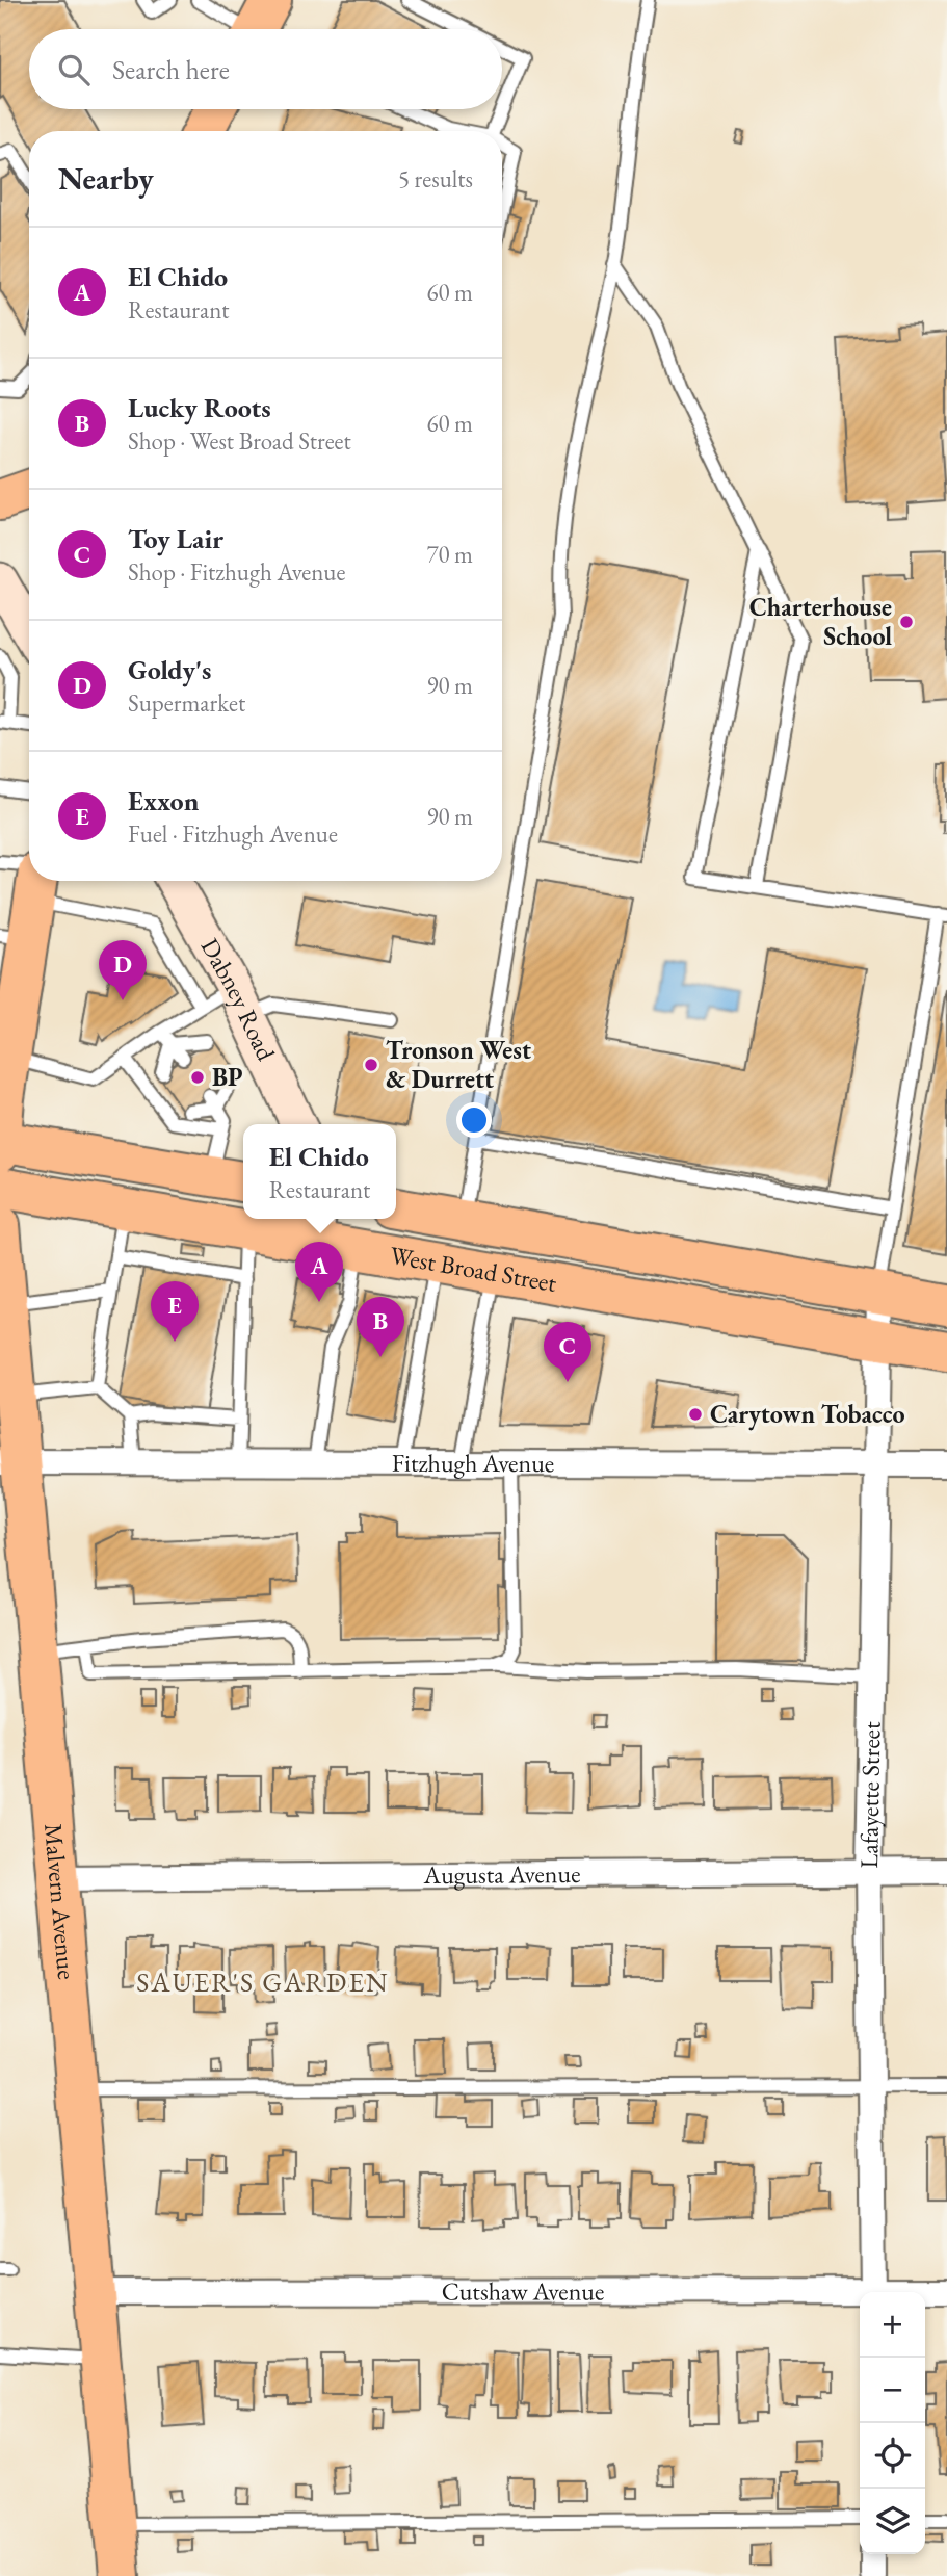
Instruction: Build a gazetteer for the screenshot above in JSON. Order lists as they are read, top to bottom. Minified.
{"streets":{"main road":["West Broad Street","Malvern Avenue"],"street":["Dabney Road","Fitzhugh Avenue","Lafayette Street","Augusta Avenue","Cutshaw Avenue"]},"crossings":[["West Broad Street","Lafayette Street"],["Fitzhugh Avenue","Lafayette Street"],["Fitzhugh Avenue","Malvern Avenue"],["Lafayette Street","Augusta Avenue"],["Augusta Avenue","Malvern Avenue"],["Malvern Avenue","Cutshaw Avenue"]],"districts":["SAUER'S GARDEN"],"places":["Charterhouse School","Tronson West & Durrett","BP","Carytown Tobacco"],"page":{"search":"Search here","heading":["Nearby","5 results"],"list":[{"mark":"A","name":"El Chido","note":"Restaurant","value":"60 m"},{"mark":"B","name":"Lucky Roots","note":"Shop · West Broad Street","value":"60 m"},{"mark":"C","name":"Toy Lair","note":"Shop · Fitzhugh Avenue","value":"70 m"},{"mark":"D","name":"Goldy's","note":"Supermarket","value":"90 m"},{"mark":"E","name":"Exxon","note":"Fuel · Fitzhugh Avenue","value":"90 m"}],"pins":["D","A","E","B","C"],"popup":["El Chido","Restaurant"],"map_buttons":["+","−"]}}
